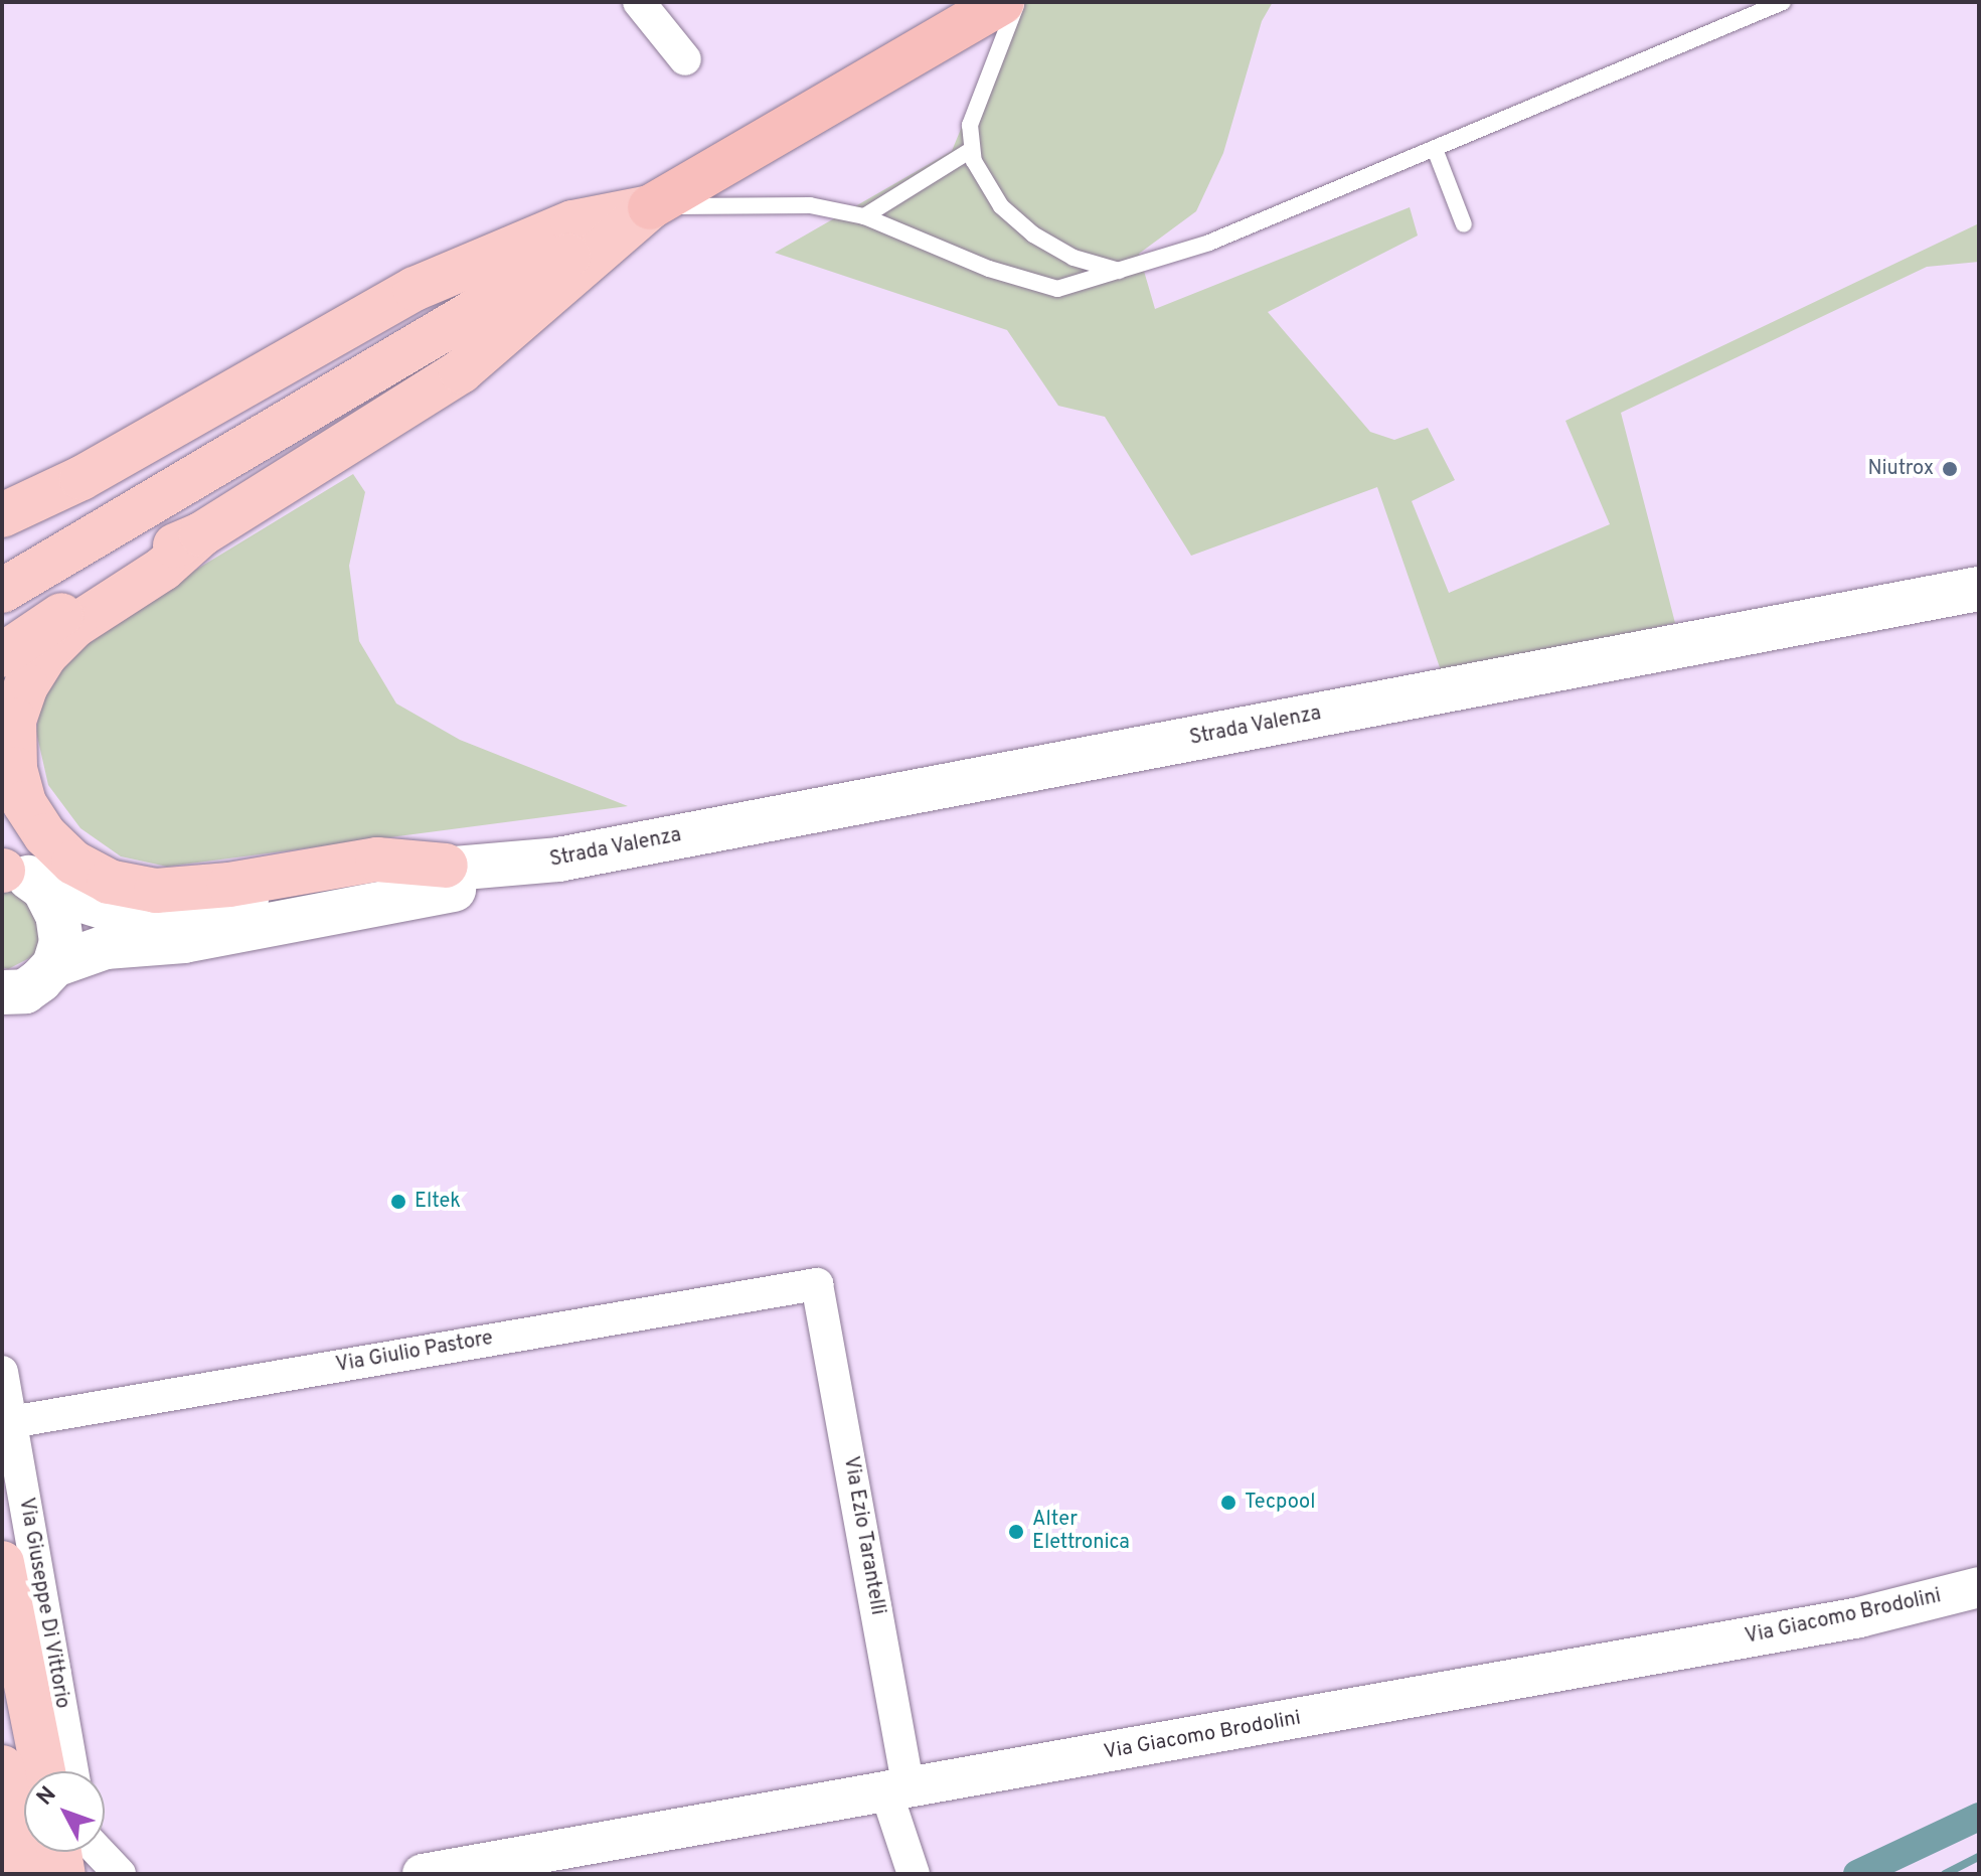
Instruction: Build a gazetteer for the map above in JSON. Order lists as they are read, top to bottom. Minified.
{"streets":{"main road":["Strada Valenza"],"street":["Via Giulio Pastore","Via Ezio Tarantelli","Via Giuseppe Di Vittorio","Via Giacomo Brodolini"]},"crossings":[["Via Giulio Pastore","Via Ezio Tarantelli"],["Via Giulio Pastore","Via Giuseppe Di Vittorio"],["Via Ezio Tarantelli","Via Giacomo Brodolini"]],"places":["Niutrox","Eltek","Tecpool","Alter Elettronica"],"north":"top left"}
